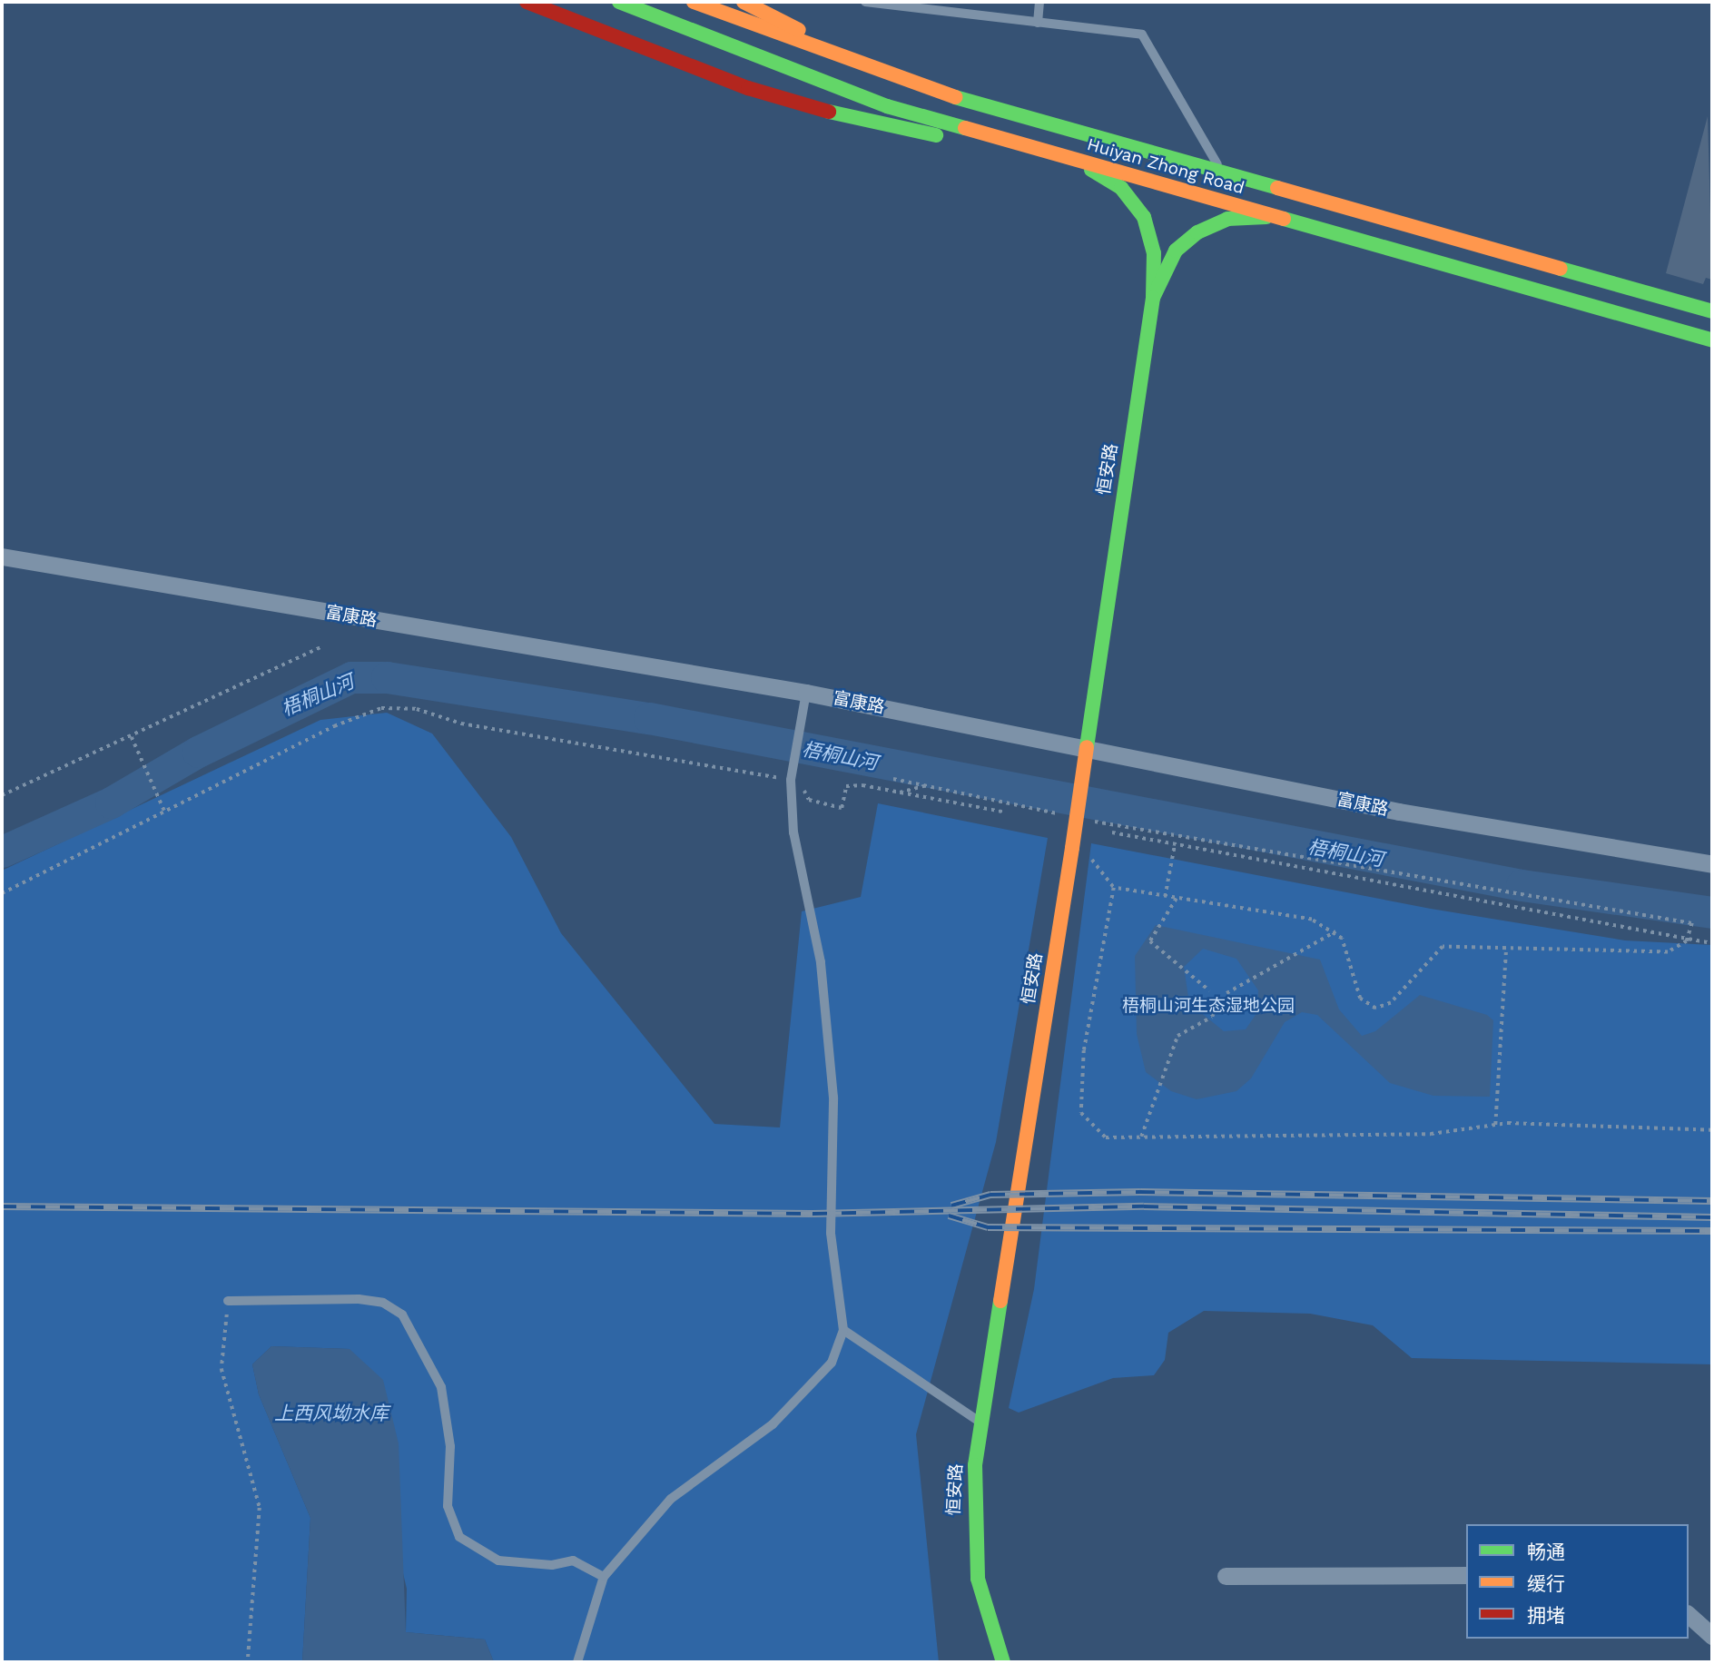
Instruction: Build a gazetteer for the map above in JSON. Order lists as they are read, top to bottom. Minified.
{"streets":{"main road":["Huiyan Zhong Road","恒安路"],"street":["富康路"]},"crossings":[["恒安路","富康路"]],"water":["梧桐山河","上西风坳水库"],"parks":["梧桐山河生态湿地公园"],"legend":["畅通","缓行","拥堵"]}
